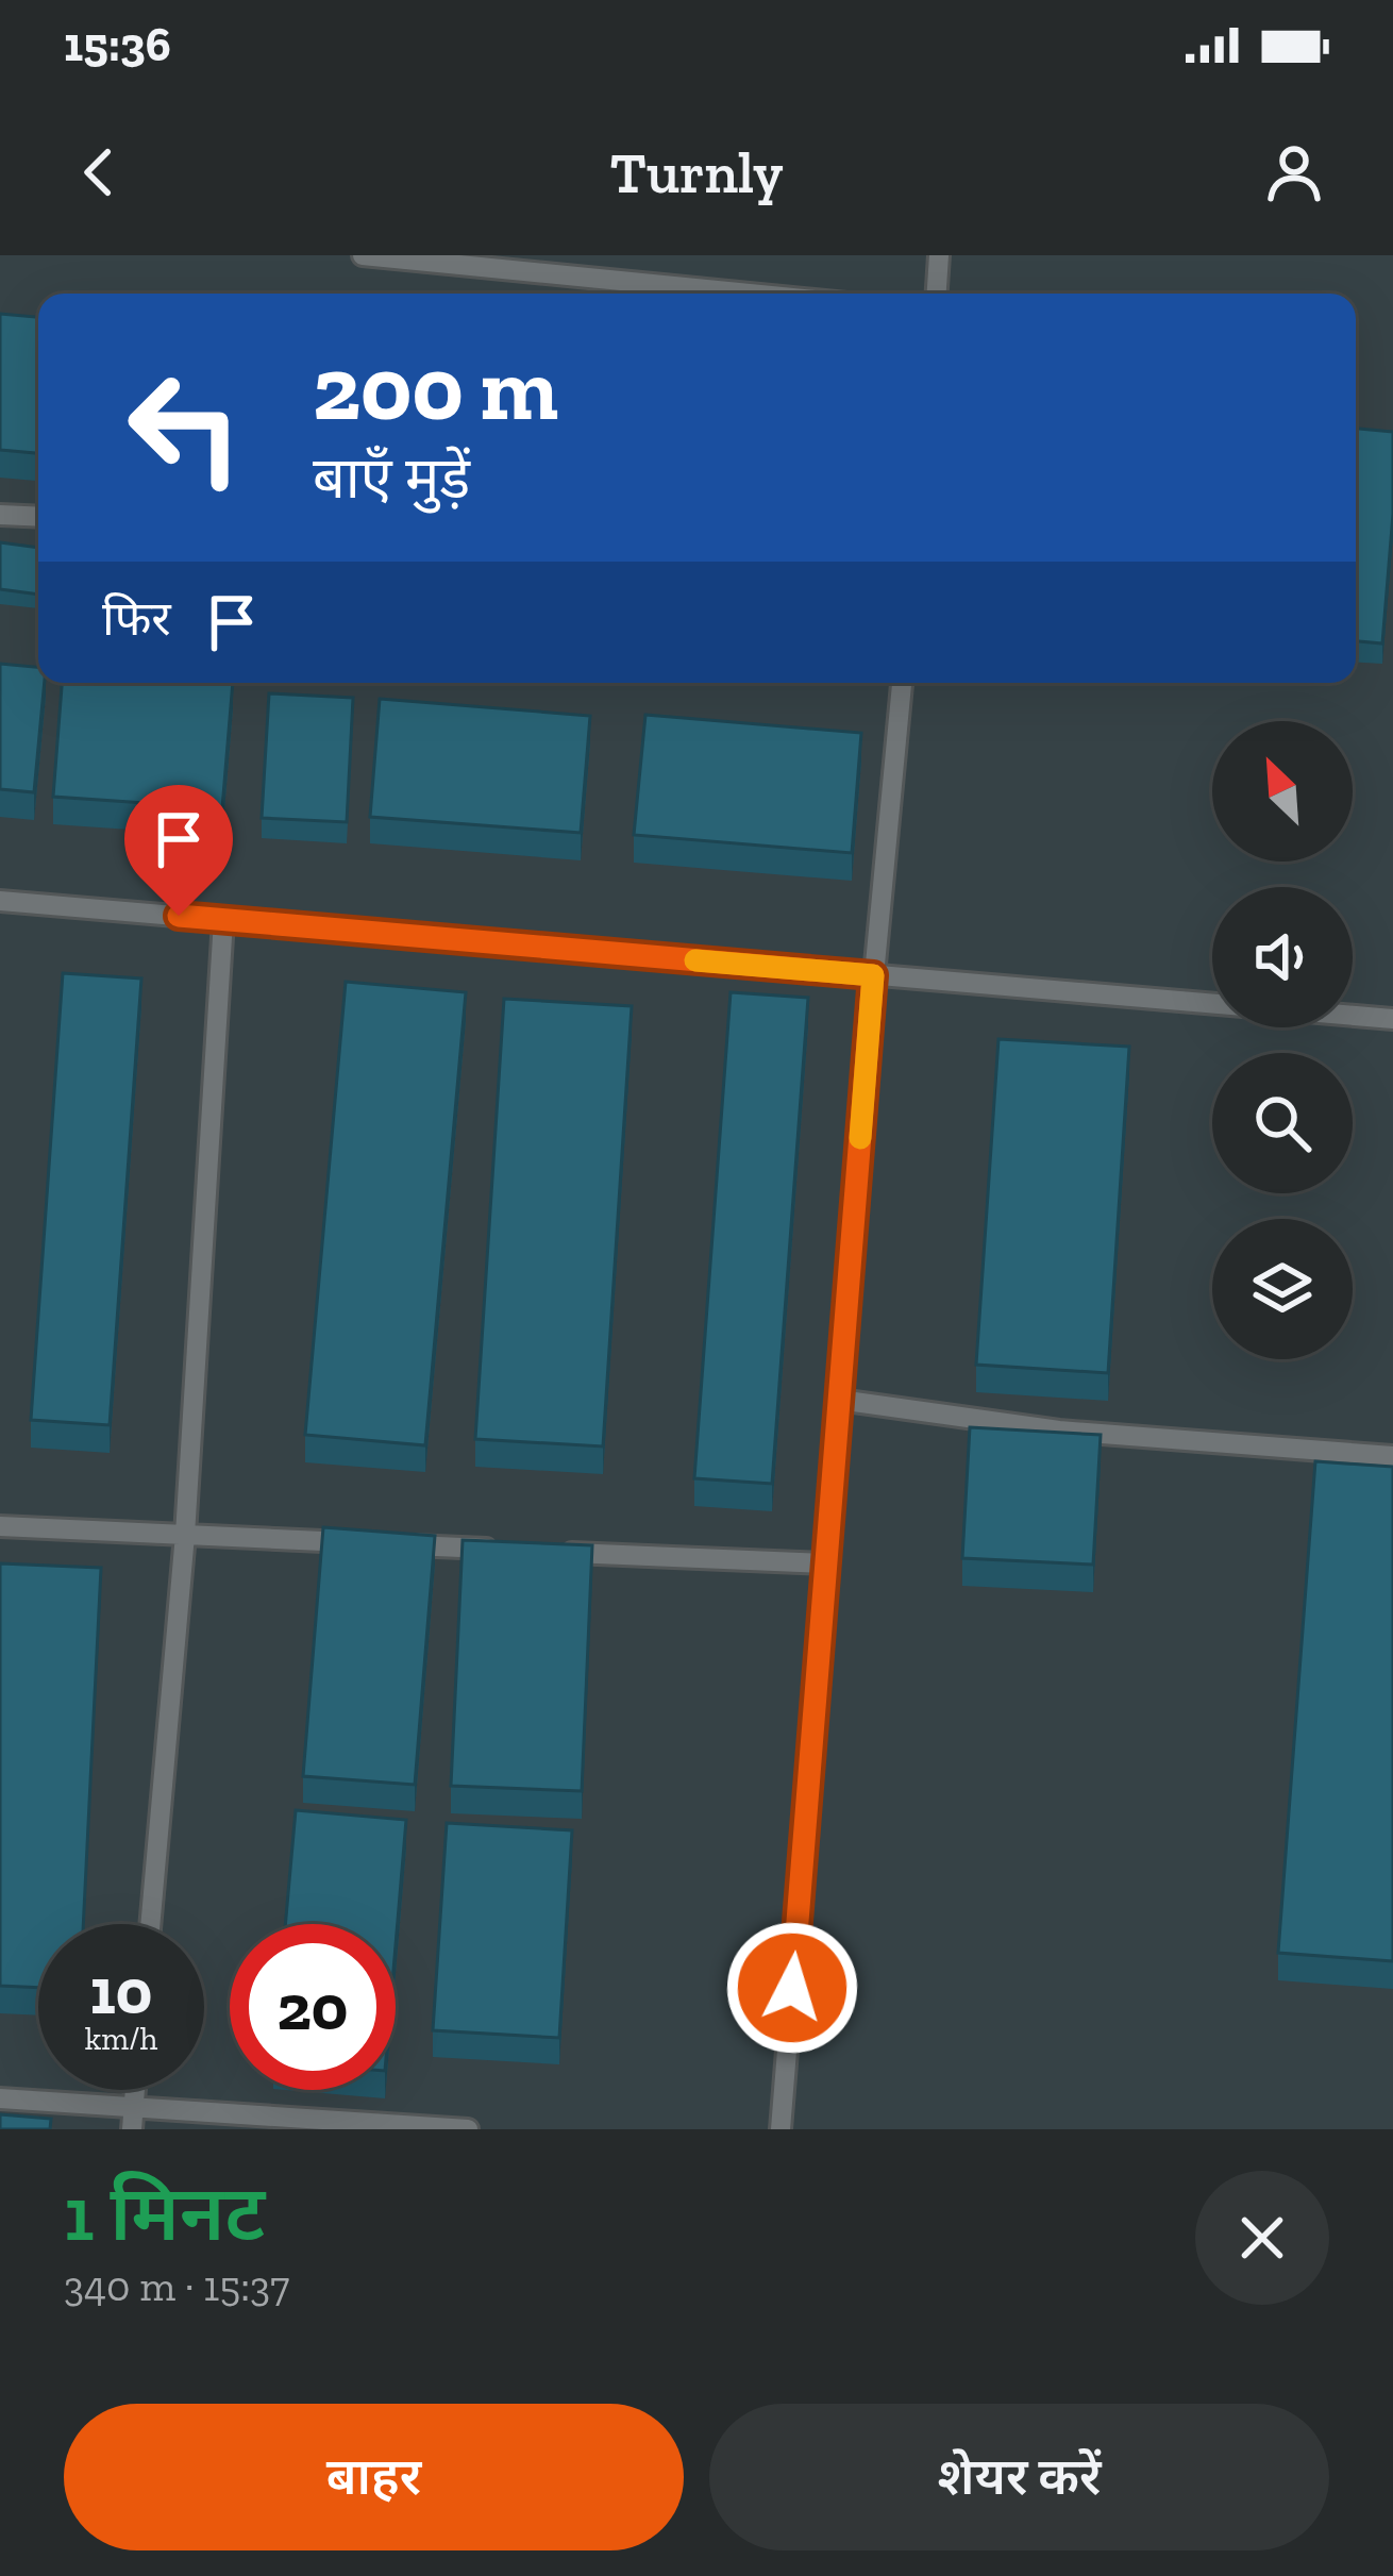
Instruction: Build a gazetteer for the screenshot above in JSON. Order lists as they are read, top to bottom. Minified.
{"north":"top left","page":{"status":"15:36","header":"Turnly","turn":["200 m","बाएँ मुड़ें"],"then":"फिर","speed":"10 km/h","limit":"20","heading":["1 मिनट","340 m · 15:37"],"buttons":["बाहर","शेयर करें"]}}
